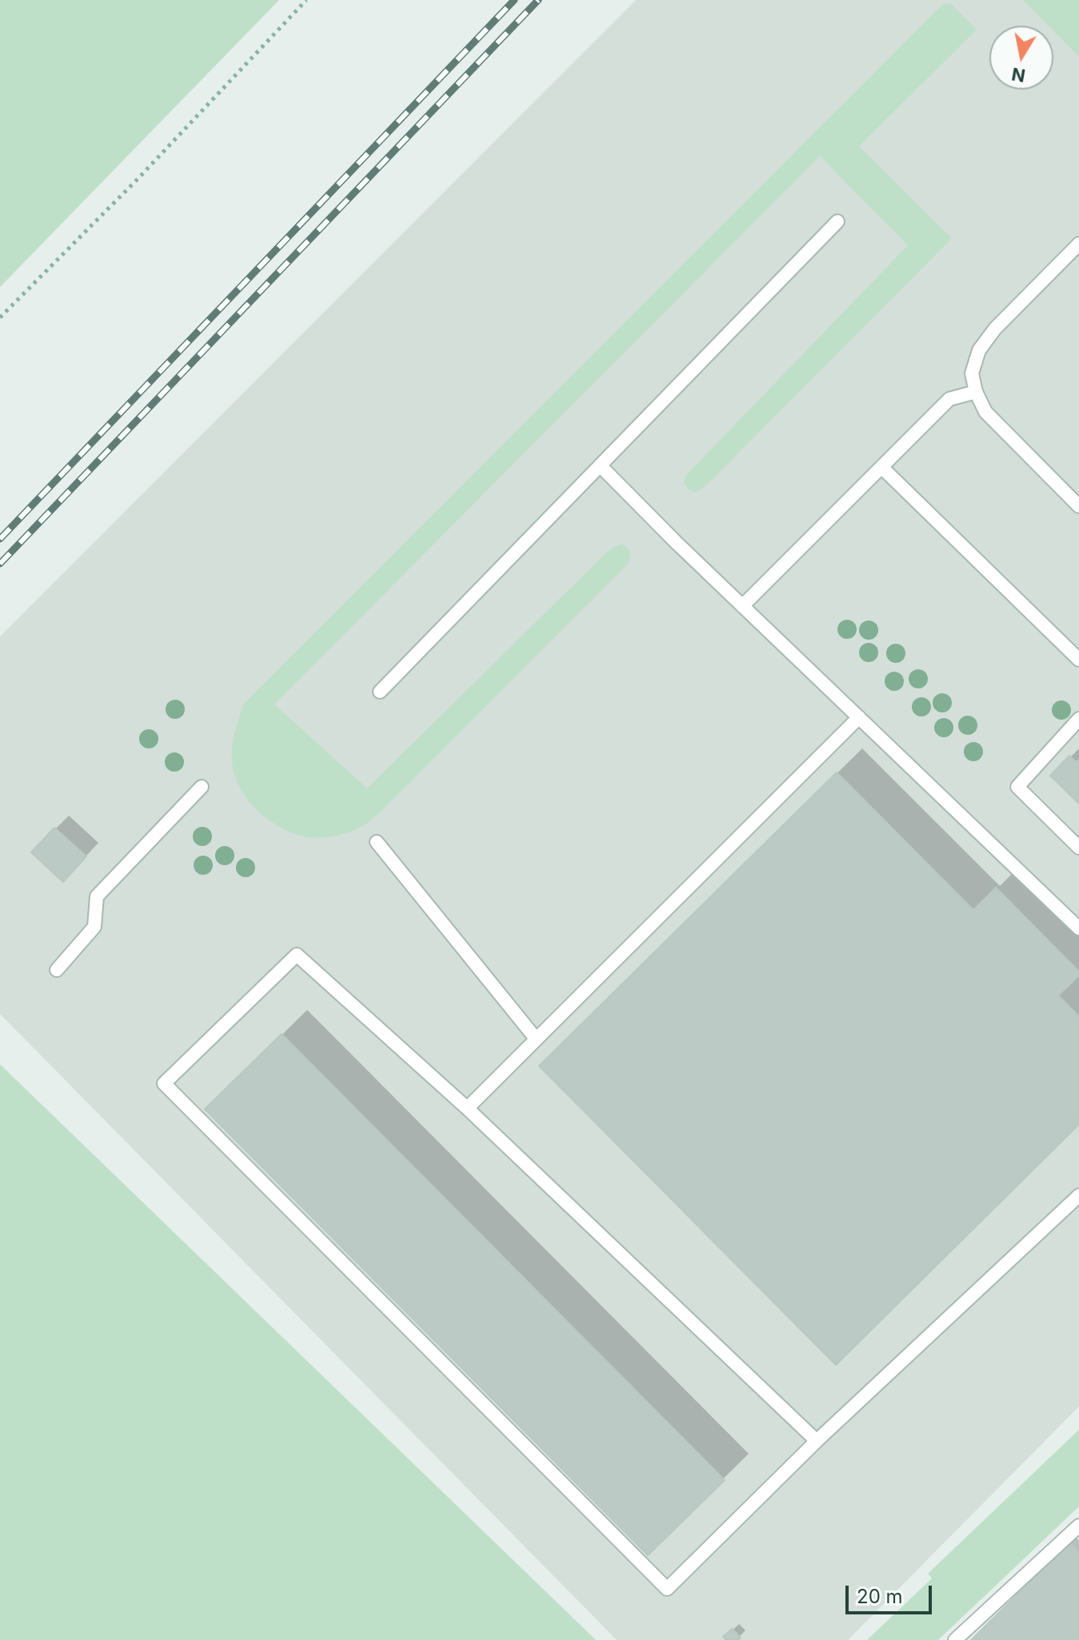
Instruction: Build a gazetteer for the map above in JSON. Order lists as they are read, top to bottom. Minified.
{"scale_bar":"20 m","north":"bottom"}
